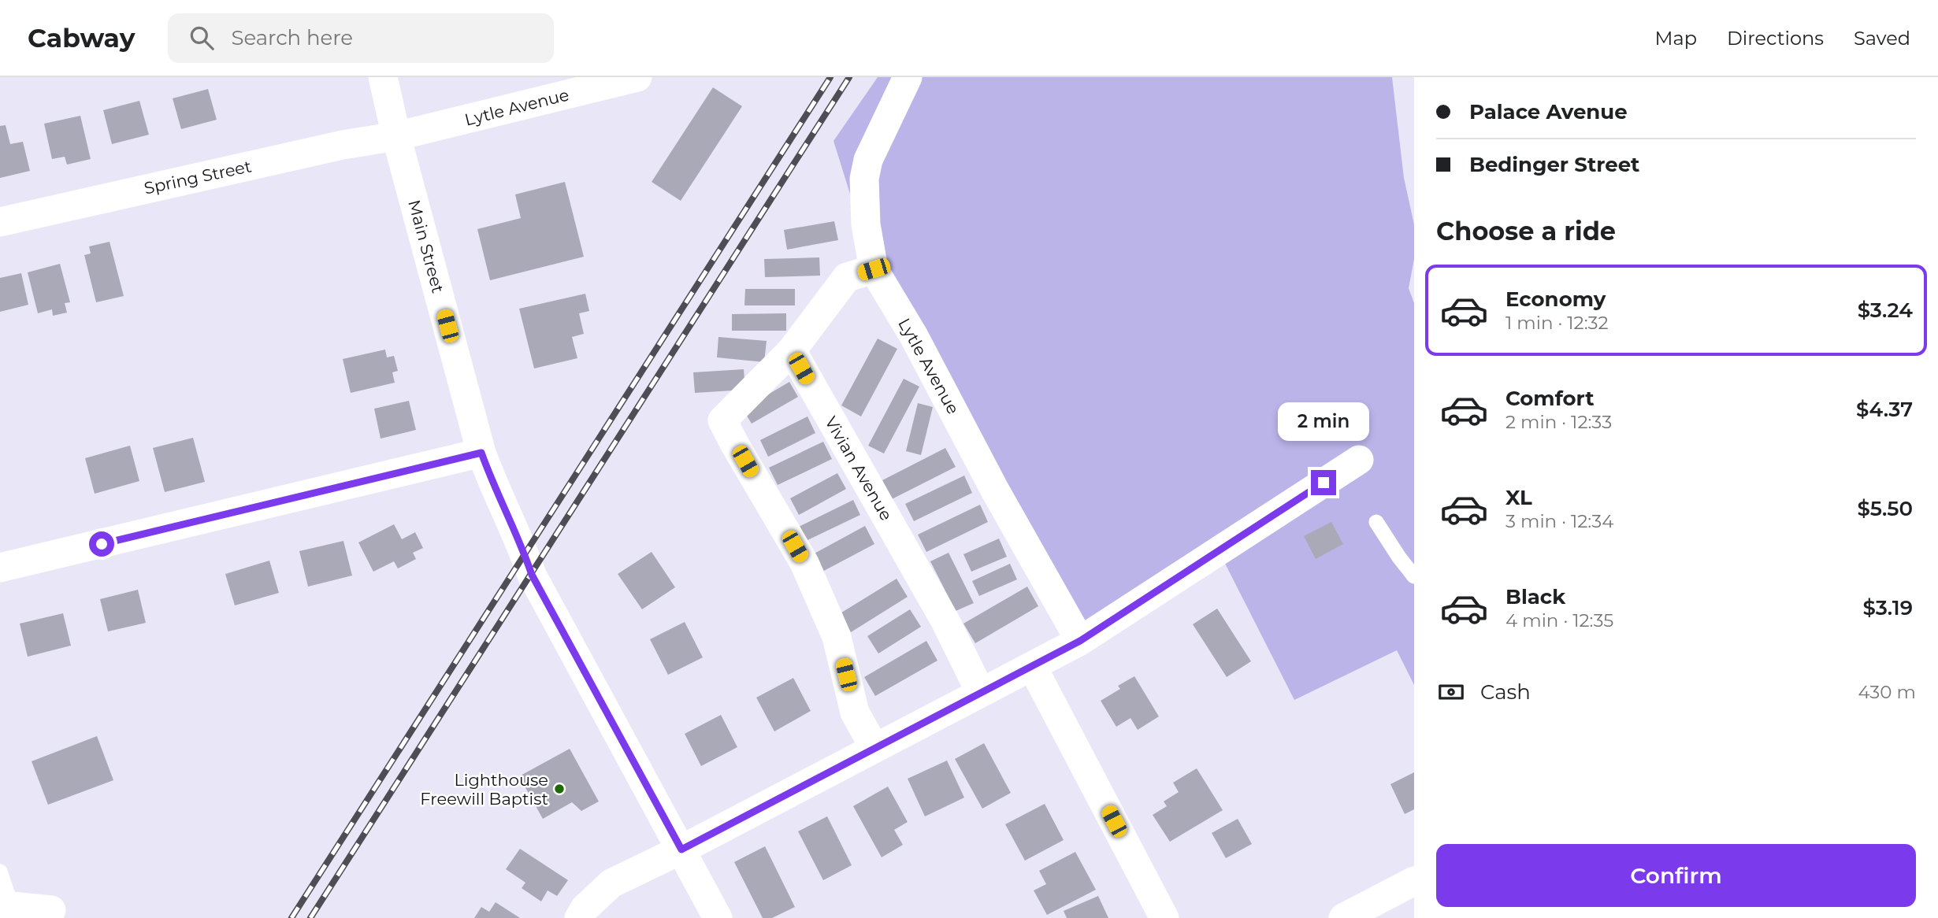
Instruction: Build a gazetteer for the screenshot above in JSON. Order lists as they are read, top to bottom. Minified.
{"streets":{"street":["Lytle Avenue","Spring Street","Main Street","Vivian Avenue"]},"crossings":[["Lytle Avenue","Spring Street"],["Lytle Avenue","Main Street"],["Spring Street","Main Street"]],"places":["Lighthouse Freewill Baptist"],"page":{"header":"Cabway","search":"Search here","nav":["Map","Directions","Saved"],"banner":["Palace Avenue","Bedinger Street"],"heading":"Choose a ride","list":[{"name":"Economy","note":"1 min · 12:32","value":"$3.24"},{"name":"Comfort","note":"2 min · 12:33","value":"$4.37"},{"name":"XL","note":"3 min · 12:34","value":"$5.50"},{"name":"Black","note":"4 min · 12:35","value":"$3.19"}],"bubble":"2 min","pay":["Cash","430 m"],"buttons":"Confirm"}}
